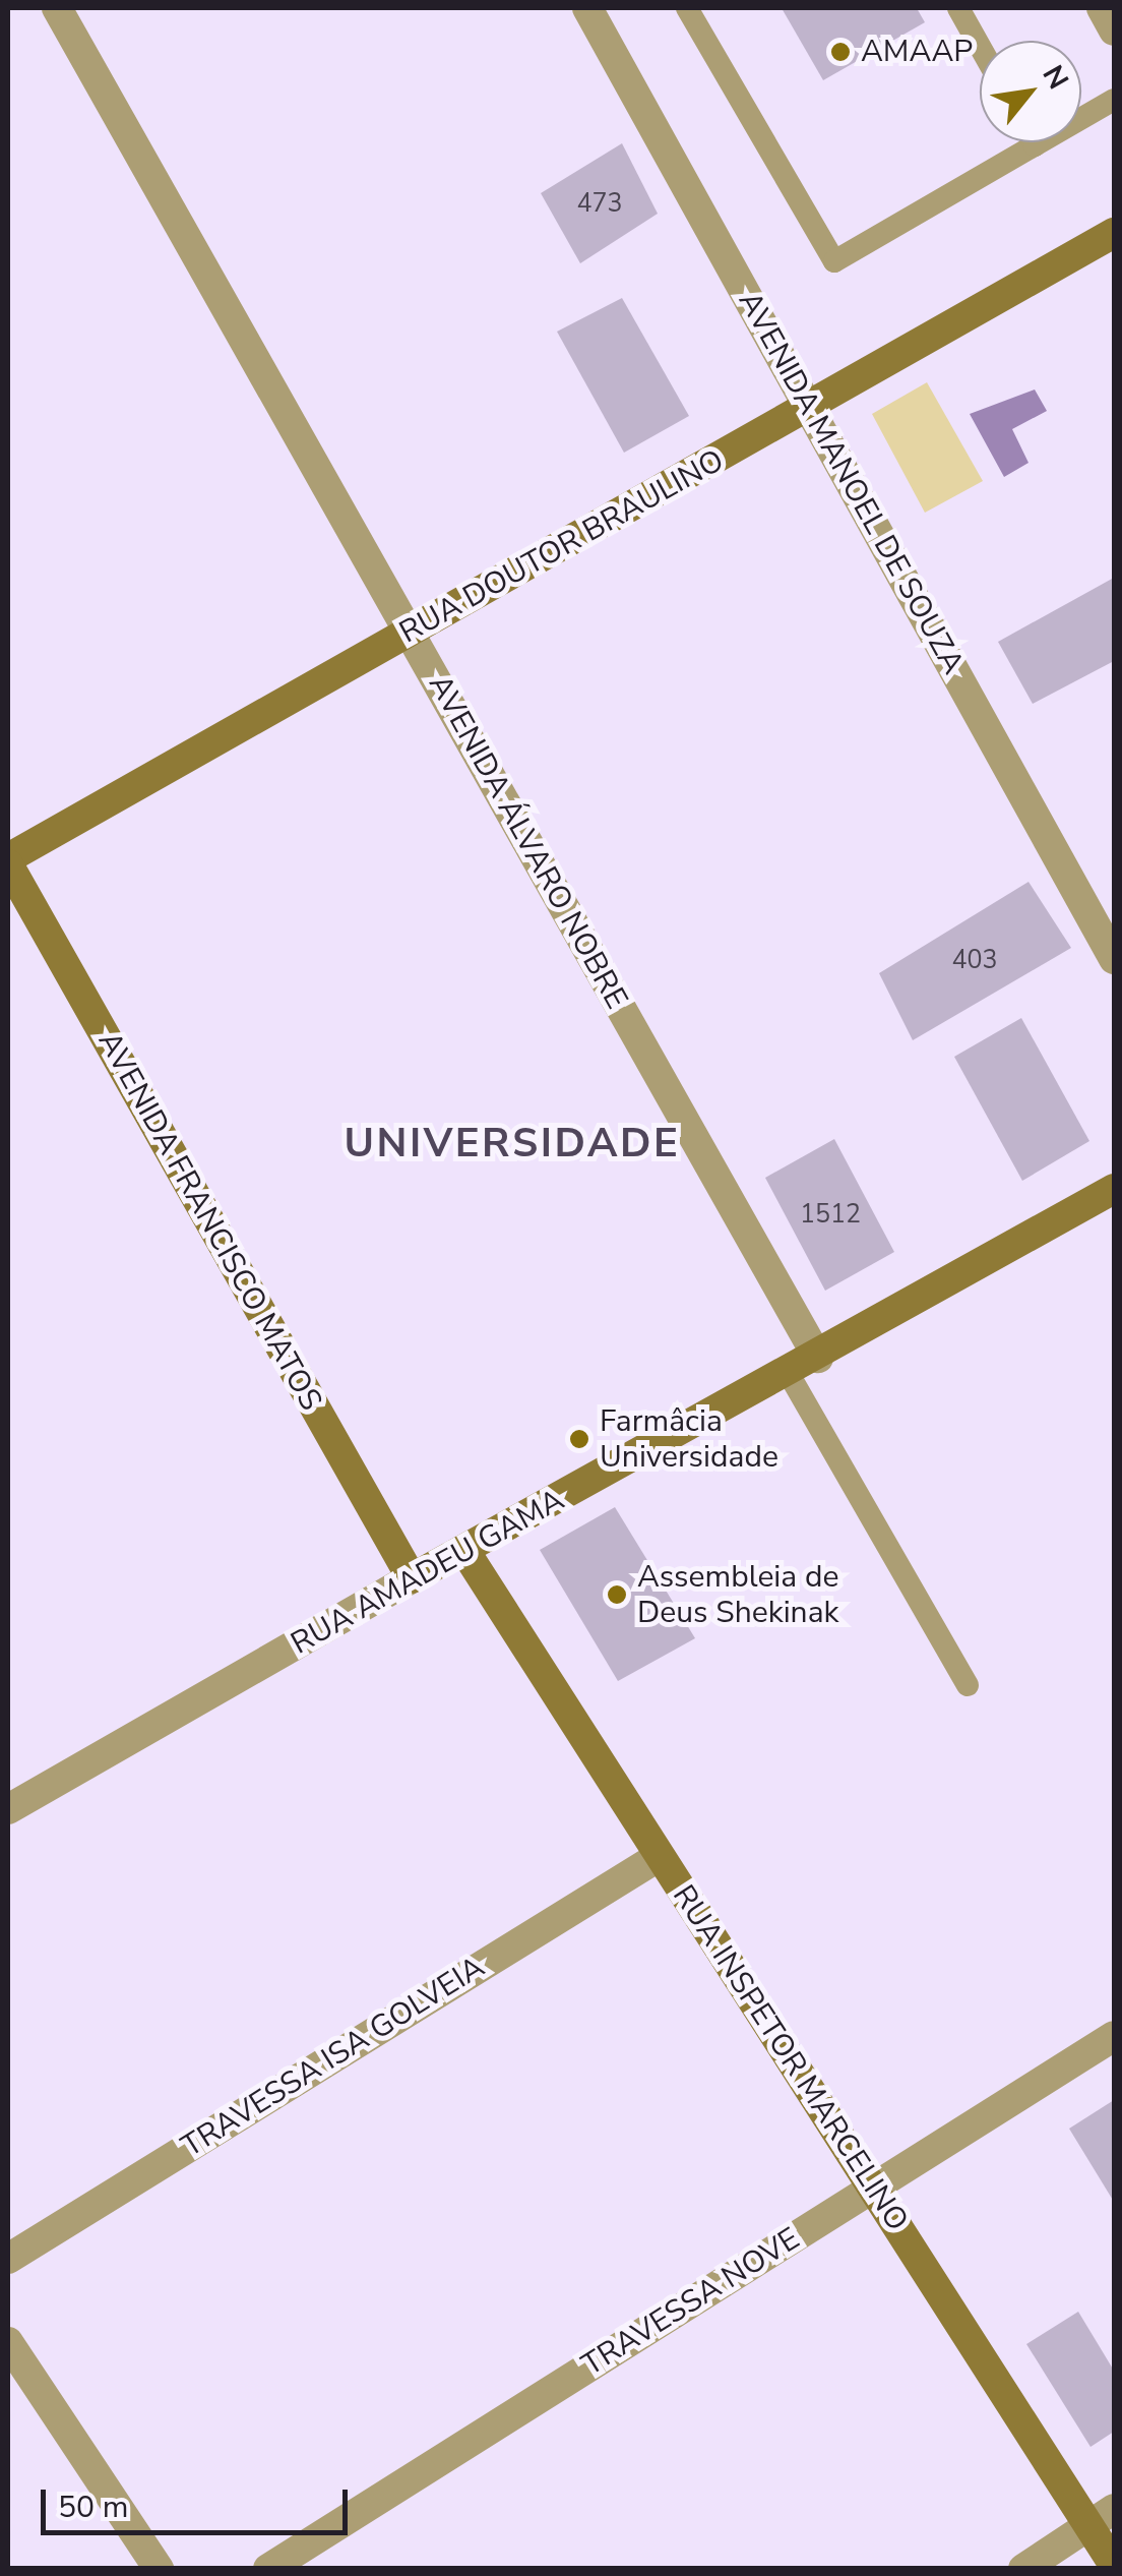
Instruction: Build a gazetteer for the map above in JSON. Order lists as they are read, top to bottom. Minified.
{"streets":{"street":["AVENIDA MANOEL DE SOUZA","RUA DOUTOR BRAULINO","AVENIDA ÁLVARO NOBRE","AVENIDA FRANCISCO MATOS","RUA AMADEU GAMA","TRAVESSA ISA GOLVEIA","RUA INSPETOR MARCELINO","TRAVESSA NOVE"]},"crossings":[["AVENIDA MANOEL DE SOUZA","RUA DOUTOR BRAULINO"],["RUA DOUTOR BRAULINO","AVENIDA ÁLVARO NOBRE"],["RUA DOUTOR BRAULINO","AVENIDA FRANCISCO MATOS"],["AVENIDA ÁLVARO NOBRE","RUA AMADEU GAMA"],["AVENIDA FRANCISCO MATOS","RUA AMADEU GAMA"],["RUA AMADEU GAMA","RUA INSPETOR MARCELINO"],["TRAVESSA ISA GOLVEIA","RUA INSPETOR MARCELINO"],["RUA INSPETOR MARCELINO","TRAVESSA NOVE"]],"districts":["UNIVERSIDADE"],"places":["AMAAP","Farmâcia Universidade","Assembleia de Deus Shekinak"],"house_numbers":["473","403","1512"],"scale_bar":"50 m","north":"top right"}
